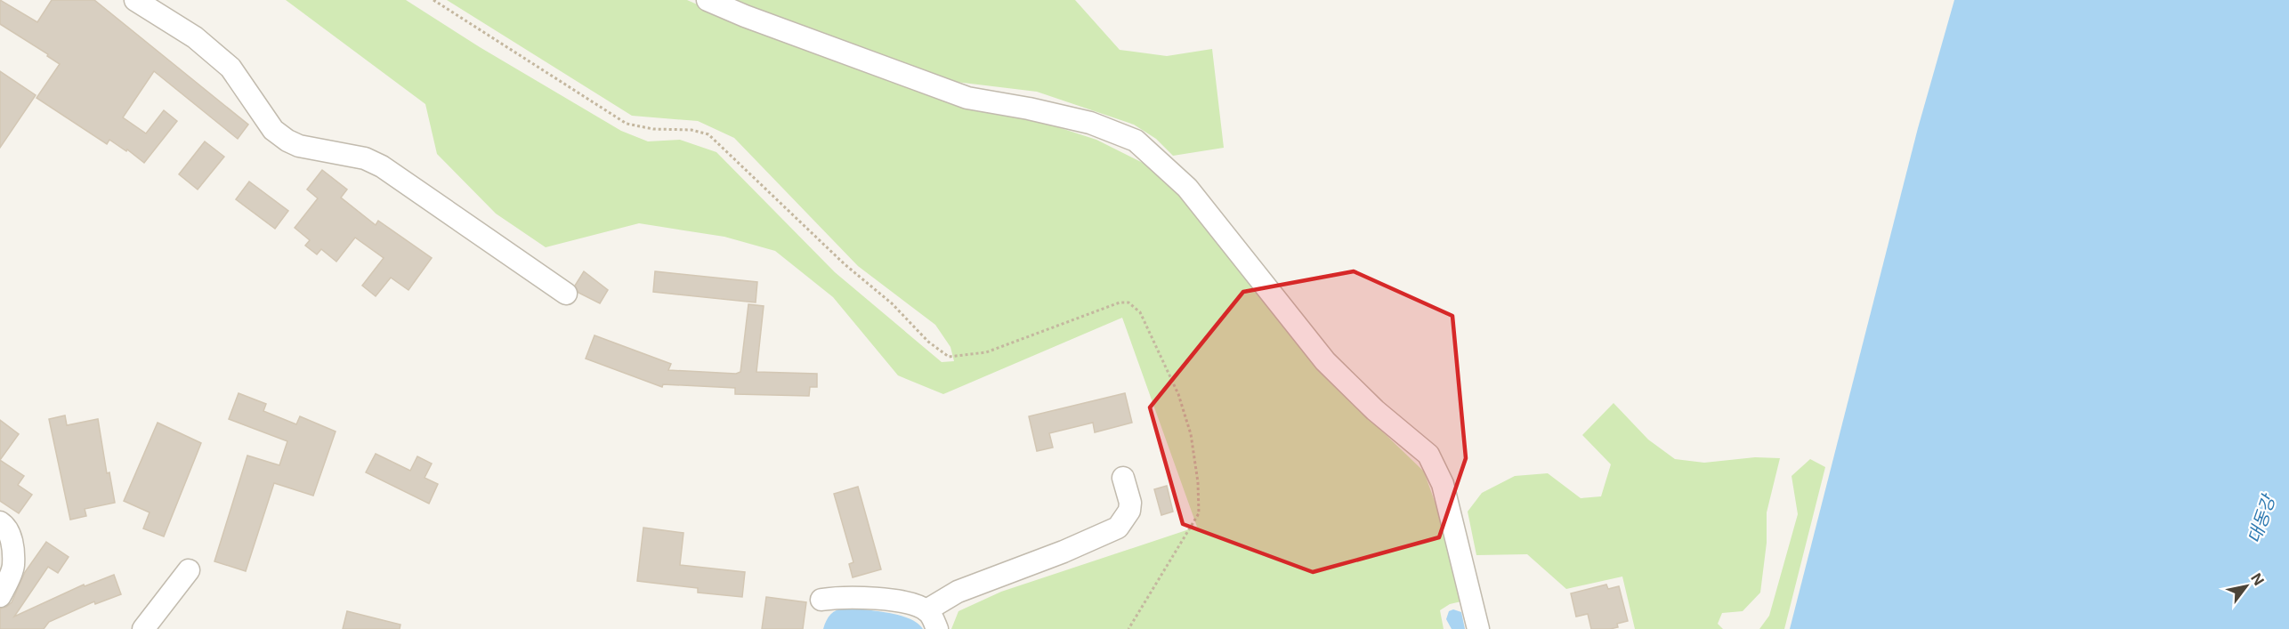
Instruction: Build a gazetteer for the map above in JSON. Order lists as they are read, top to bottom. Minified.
{"water":["대동강"],"north":"top right"}
